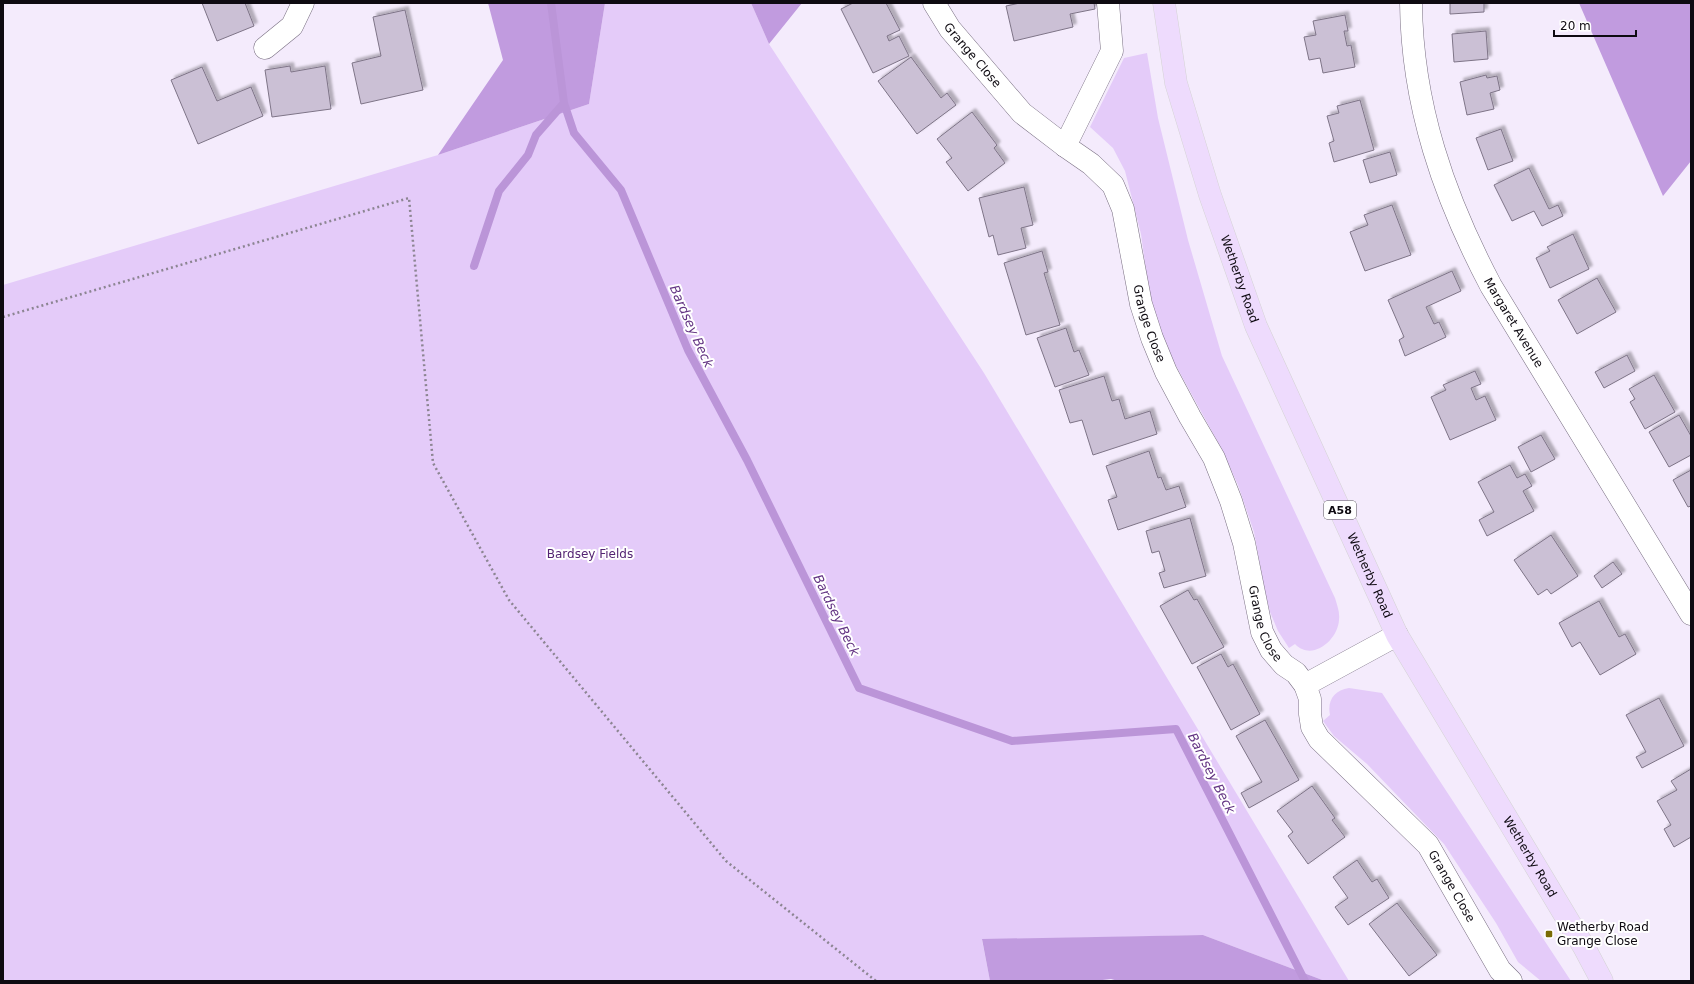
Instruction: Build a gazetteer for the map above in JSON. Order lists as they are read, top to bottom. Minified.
{"streets":{"main road":["Wetherby Road","A58"],"street":["Grange Close","Margaret Avenue"]},"water":["Bardsey Beck"],"parks":["Bardsey Fields"],"places":{"transit":["Wetherby Road Grange Close"]},"scale_bar":"20 m"}
